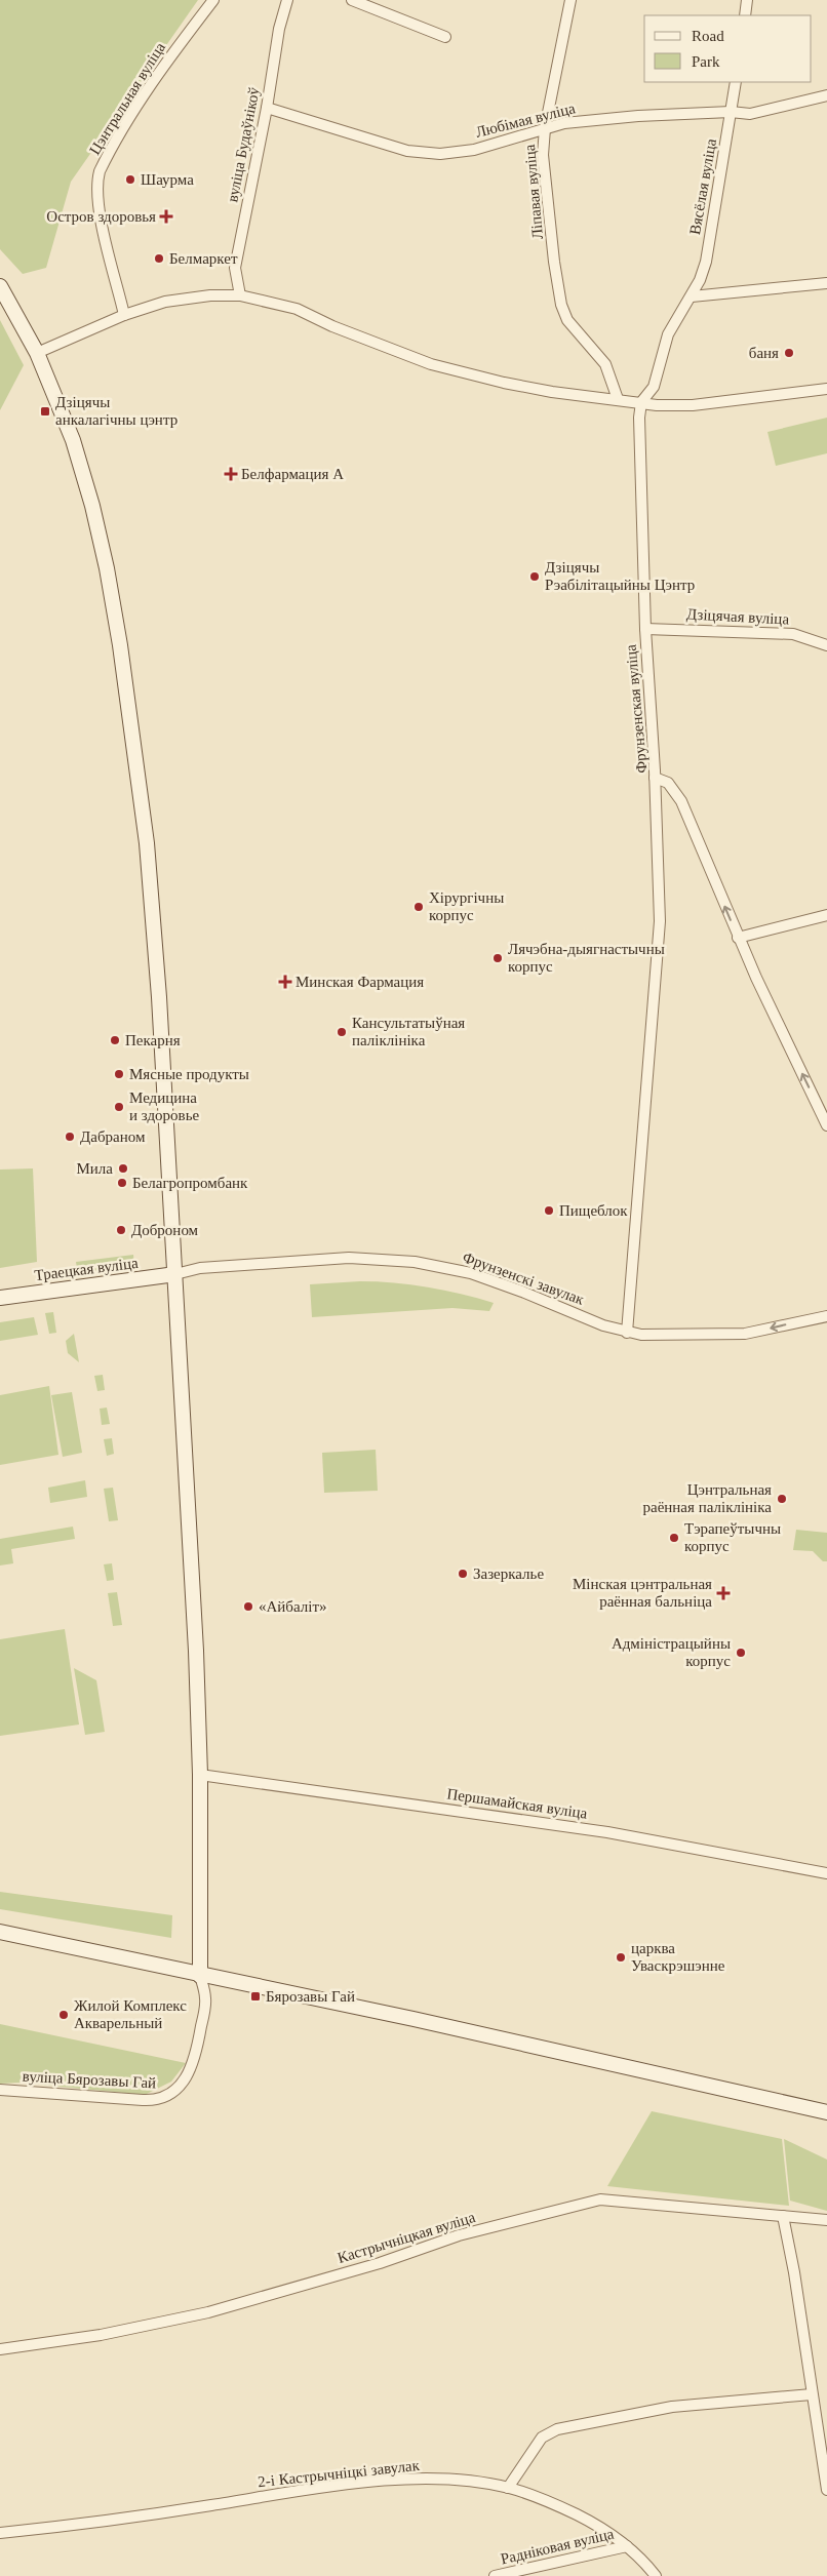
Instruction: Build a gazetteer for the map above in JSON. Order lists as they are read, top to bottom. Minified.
{"streets":{"main road":["Траецкая вуліца"],"street":["Цэнтральная вуліца","Любімая вуліца","вуліца Будаўнікоў","Вясёлая вуліца","Ліпавая вуліца","Дзіцячая вуліца","Фрунзенская вуліца","Фрунзенскі завулак","Першамайская вуліца","вуліца Бярозавы Гай","Кастрычніцкая вуліца","2-і Кастрычніцкі завулак","Радніковая вуліца"]},"crossings":[["Любімая вуліца","вуліца Будаўнікоў"],["Любімая вуліца","Вясёлая вуліца"],["Любімая вуліца","Ліпавая вуліца"],["Вясёлая вуліца","Фрунзенская вуліца"],["Дзіцячая вуліца","Фрунзенская вуліца"],["Траецкая вуліца","Фрунзенскі завулак"],["2-і Кастрычніцкі завулак","Радніковая вуліца"]],"one_way":["Фрунзенская вуліца"],"places":{"other":["Шаурма","Белмаркет","баня","Дзіцячы Рэабілітацыйны Цэнтр","Хірургічны корпус","Лячэбна-дыягнастычны корпус","Кансультатыўная паліклініка","Пекарня","Мясные продукты","Медицина и здоровье","Дабраном","Мила","Белагропромбанк","Пищеблок","Доброном","Цэнтральная раённая паліклініка","Тэрапеўтычны корпус","Зазеркалье","«Айбаліт»","Адміністрацыйны корпус","царква Уваскрэшэнне","Жилой Комплекс Акварельный"],"health":["Остров здоровья","Белфармация А","Минская Фармация","Мінская цэнтральная раённая бальніца"],"transit":["Дзіцячы анкалагічны цэнтр","Бярозавы Гай"]},"legend":["Road","Park"]}
